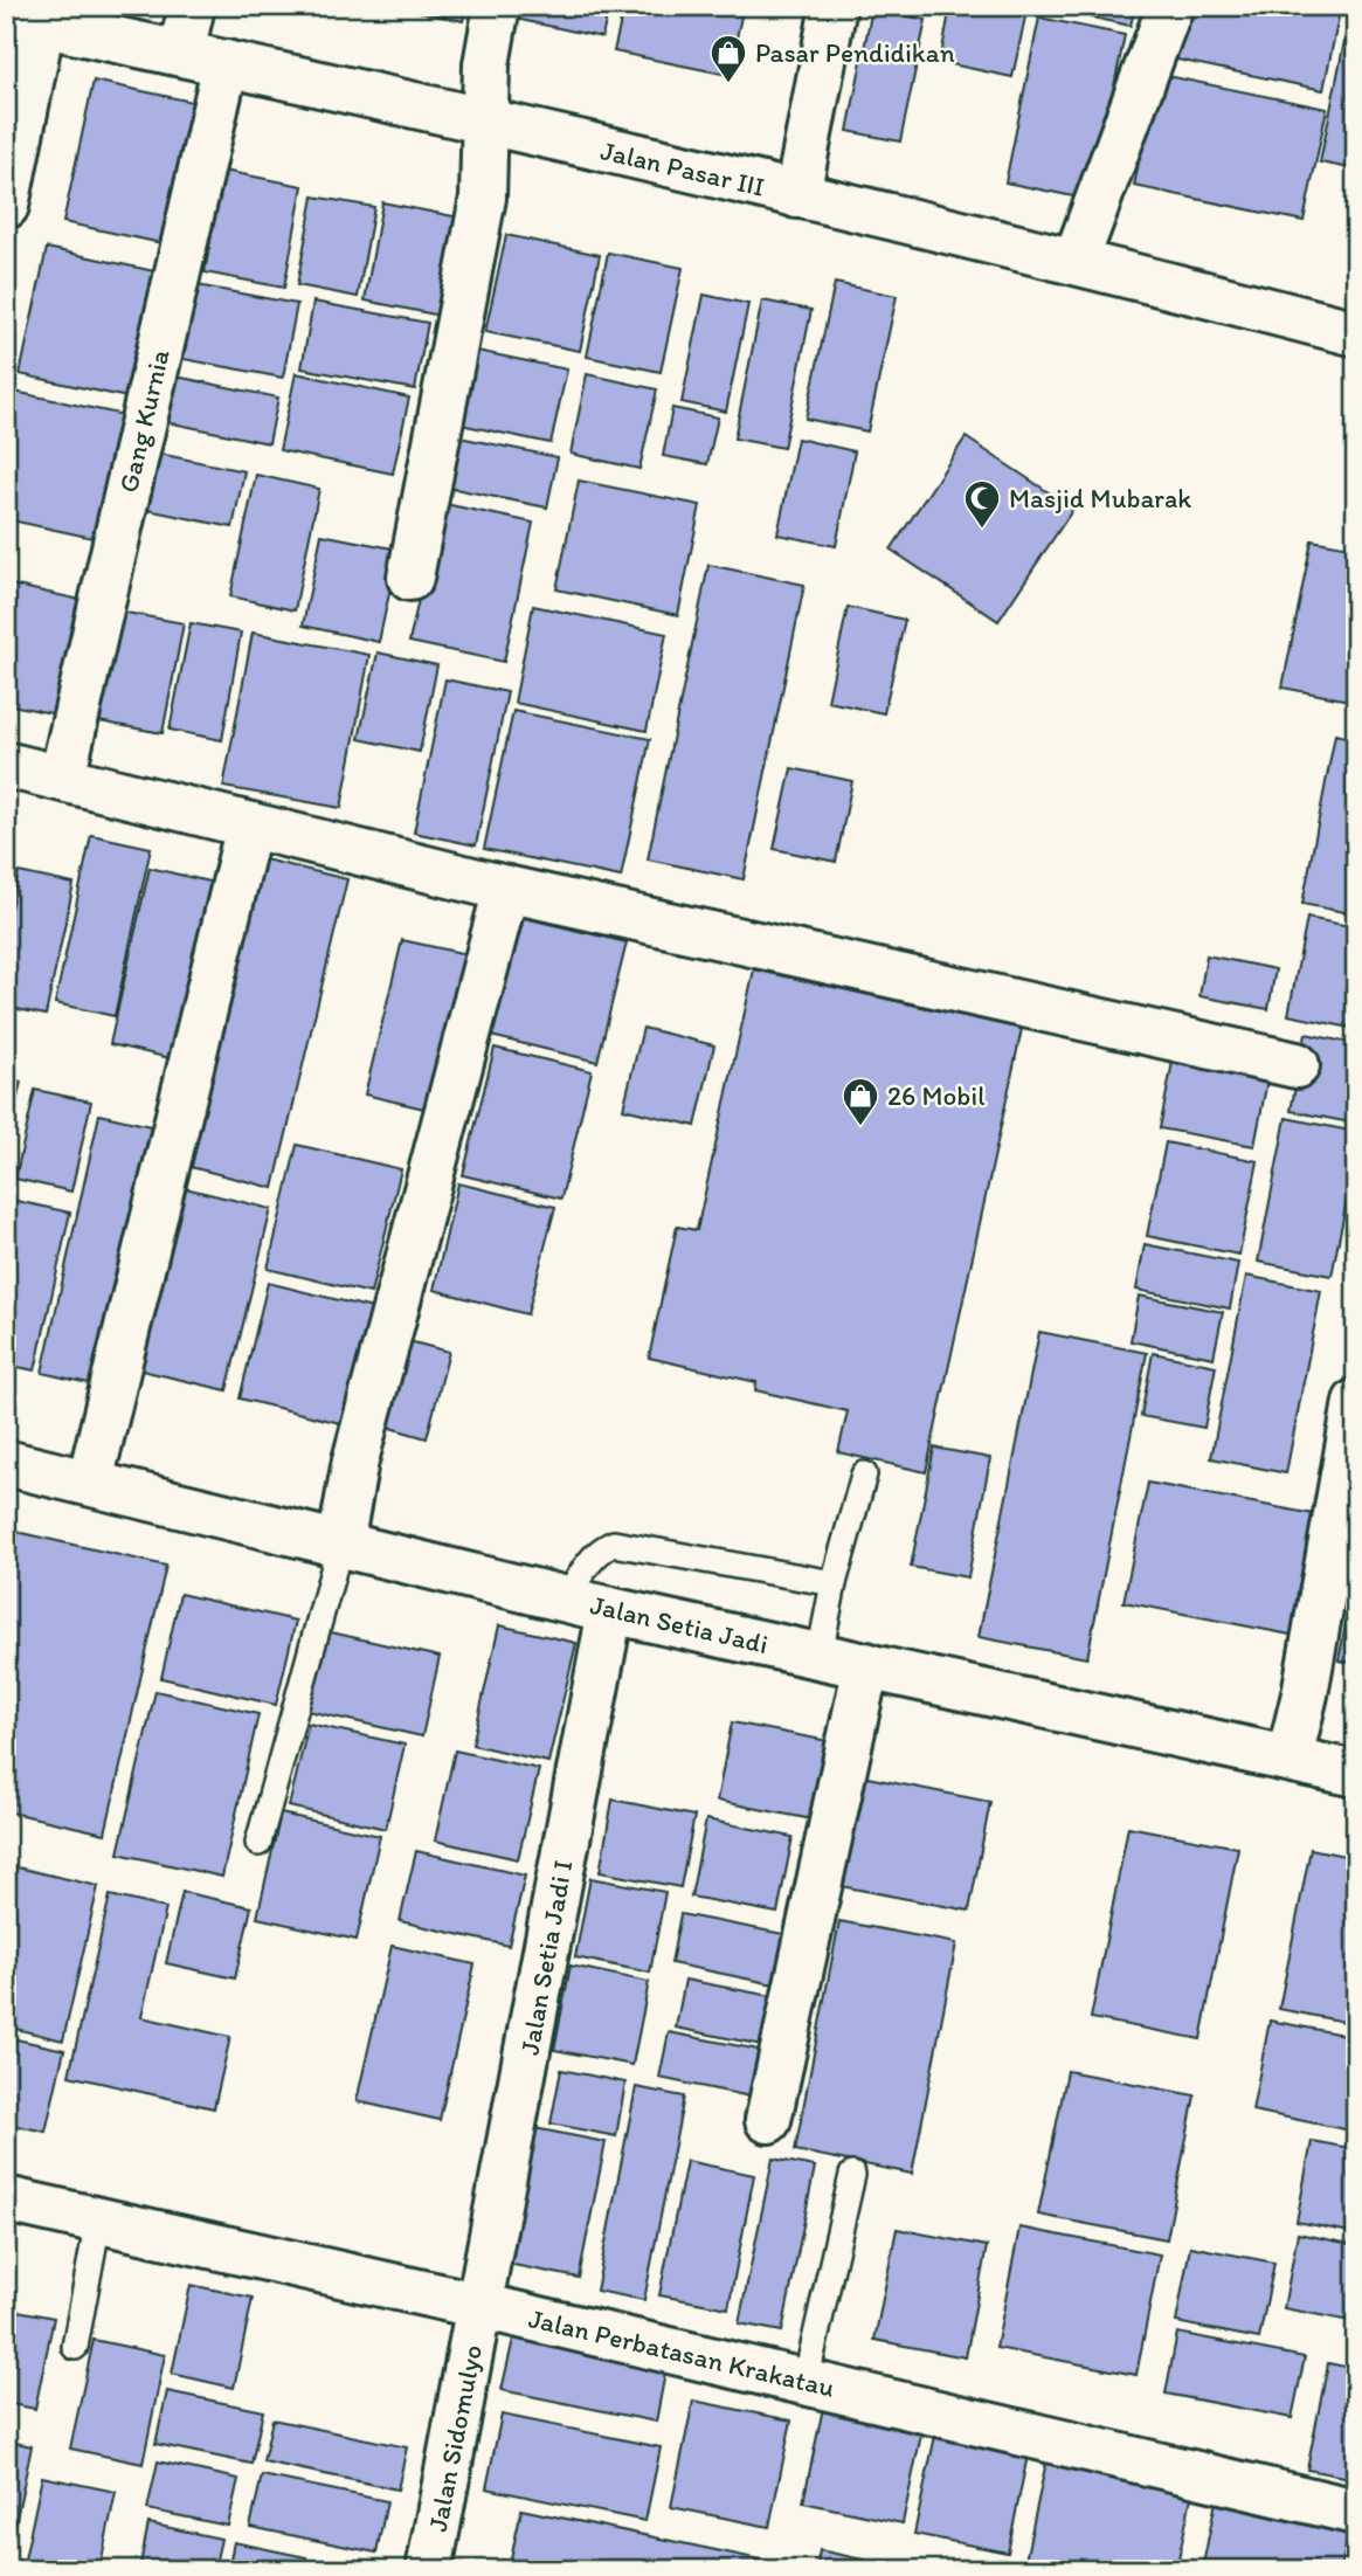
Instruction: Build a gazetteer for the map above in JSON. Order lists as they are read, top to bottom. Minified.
{"streets":{"street":["Jalan Pasar III","Gang Kurnia","Jalan Setia Jadi","Jalan Setia Jadi I","Jalan Perbatasan Krakatau","Jalan Sidomulyo"]},"crossings":[["Jalan Pasar III","Gang Kurnia"],["Jalan Setia Jadi","Jalan Setia Jadi I"],["Jalan Setia Jadi I","Jalan Perbatasan Krakatau"],["Jalan Setia Jadi I","Jalan Sidomulyo"],["Jalan Perbatasan Krakatau","Jalan Sidomulyo"]],"places":{"shop":["Pasar Pendidikan","26 Mobil"],"mosque":["Masjid Mubarak"]}}
